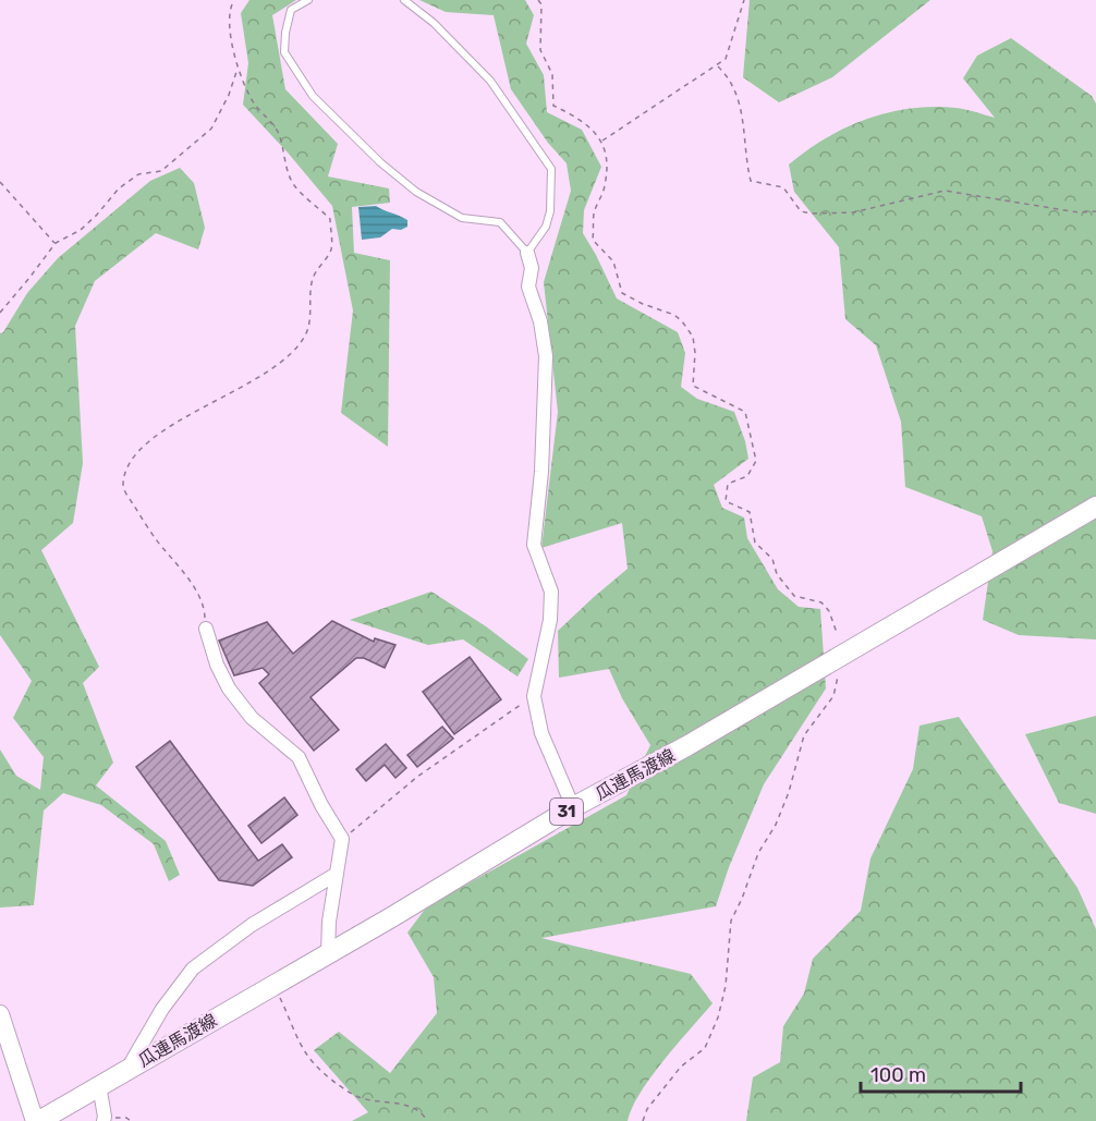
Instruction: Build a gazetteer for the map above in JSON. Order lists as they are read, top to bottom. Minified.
{"streets":{"main road":["瓜連馬渡線","31"]},"scale_bar":"100 m"}
